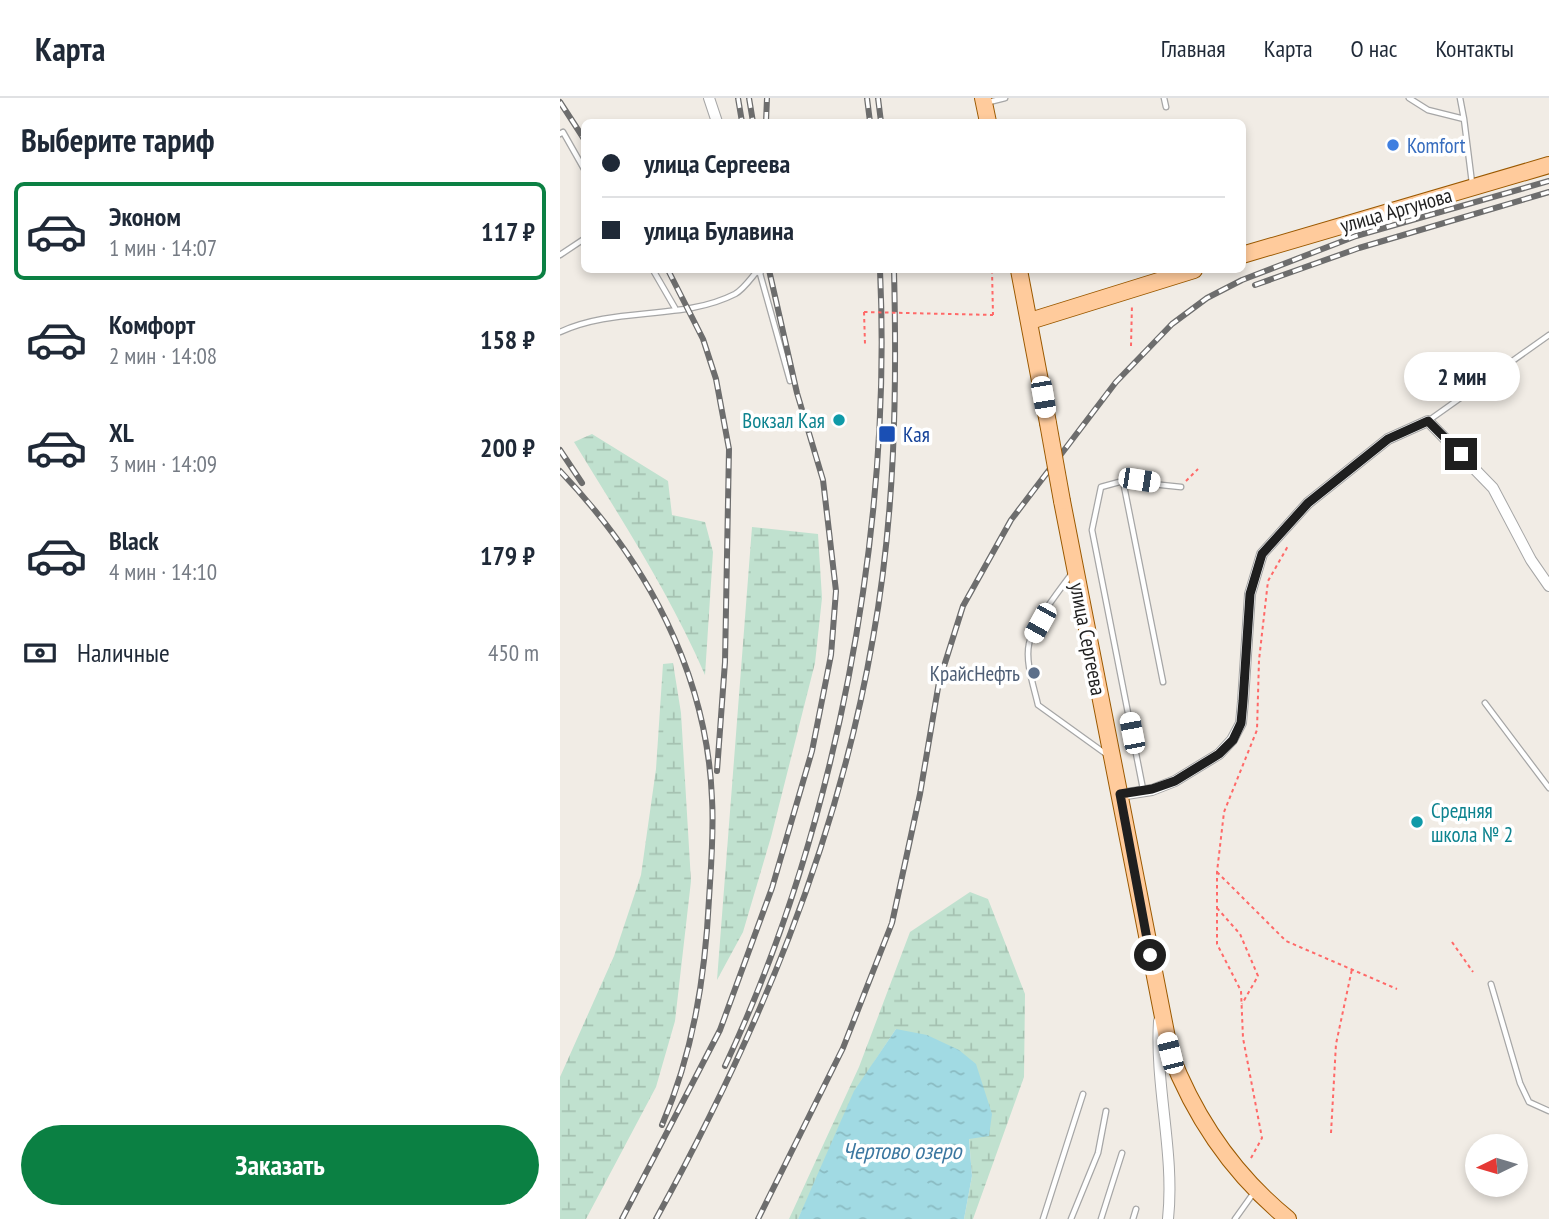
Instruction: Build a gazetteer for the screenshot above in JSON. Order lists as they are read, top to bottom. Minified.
{"streets":{"main road":["улица Аргунова","улица Сергеева"]},"water":["Чертово озеро"],"places":{"other":["Komfort","Вокзал Кая","КрайсНефть","Средняя школа № 2"],"transit":["Кая"]},"north":"left","page":{"header":"Карта","nav":["Главная","Карта","О нас","Контакты"],"heading":"Выберите тариф","banner":["улица Сергеева","улица Булавина"],"list":[{"name":"Эконом","note":"1 мин · 14:07","value":"117 ₽"},{"name":"Комфорт","note":"2 мин · 14:08","value":"158 ₽"},{"name":"XL","note":"3 мин · 14:09","value":"200 ₽"},{"name":"Black","note":"4 мин · 14:10","value":"179 ₽"}],"bubble":"2 мин","pay":["Наличные","450 m"],"buttons":"Заказать"}}
